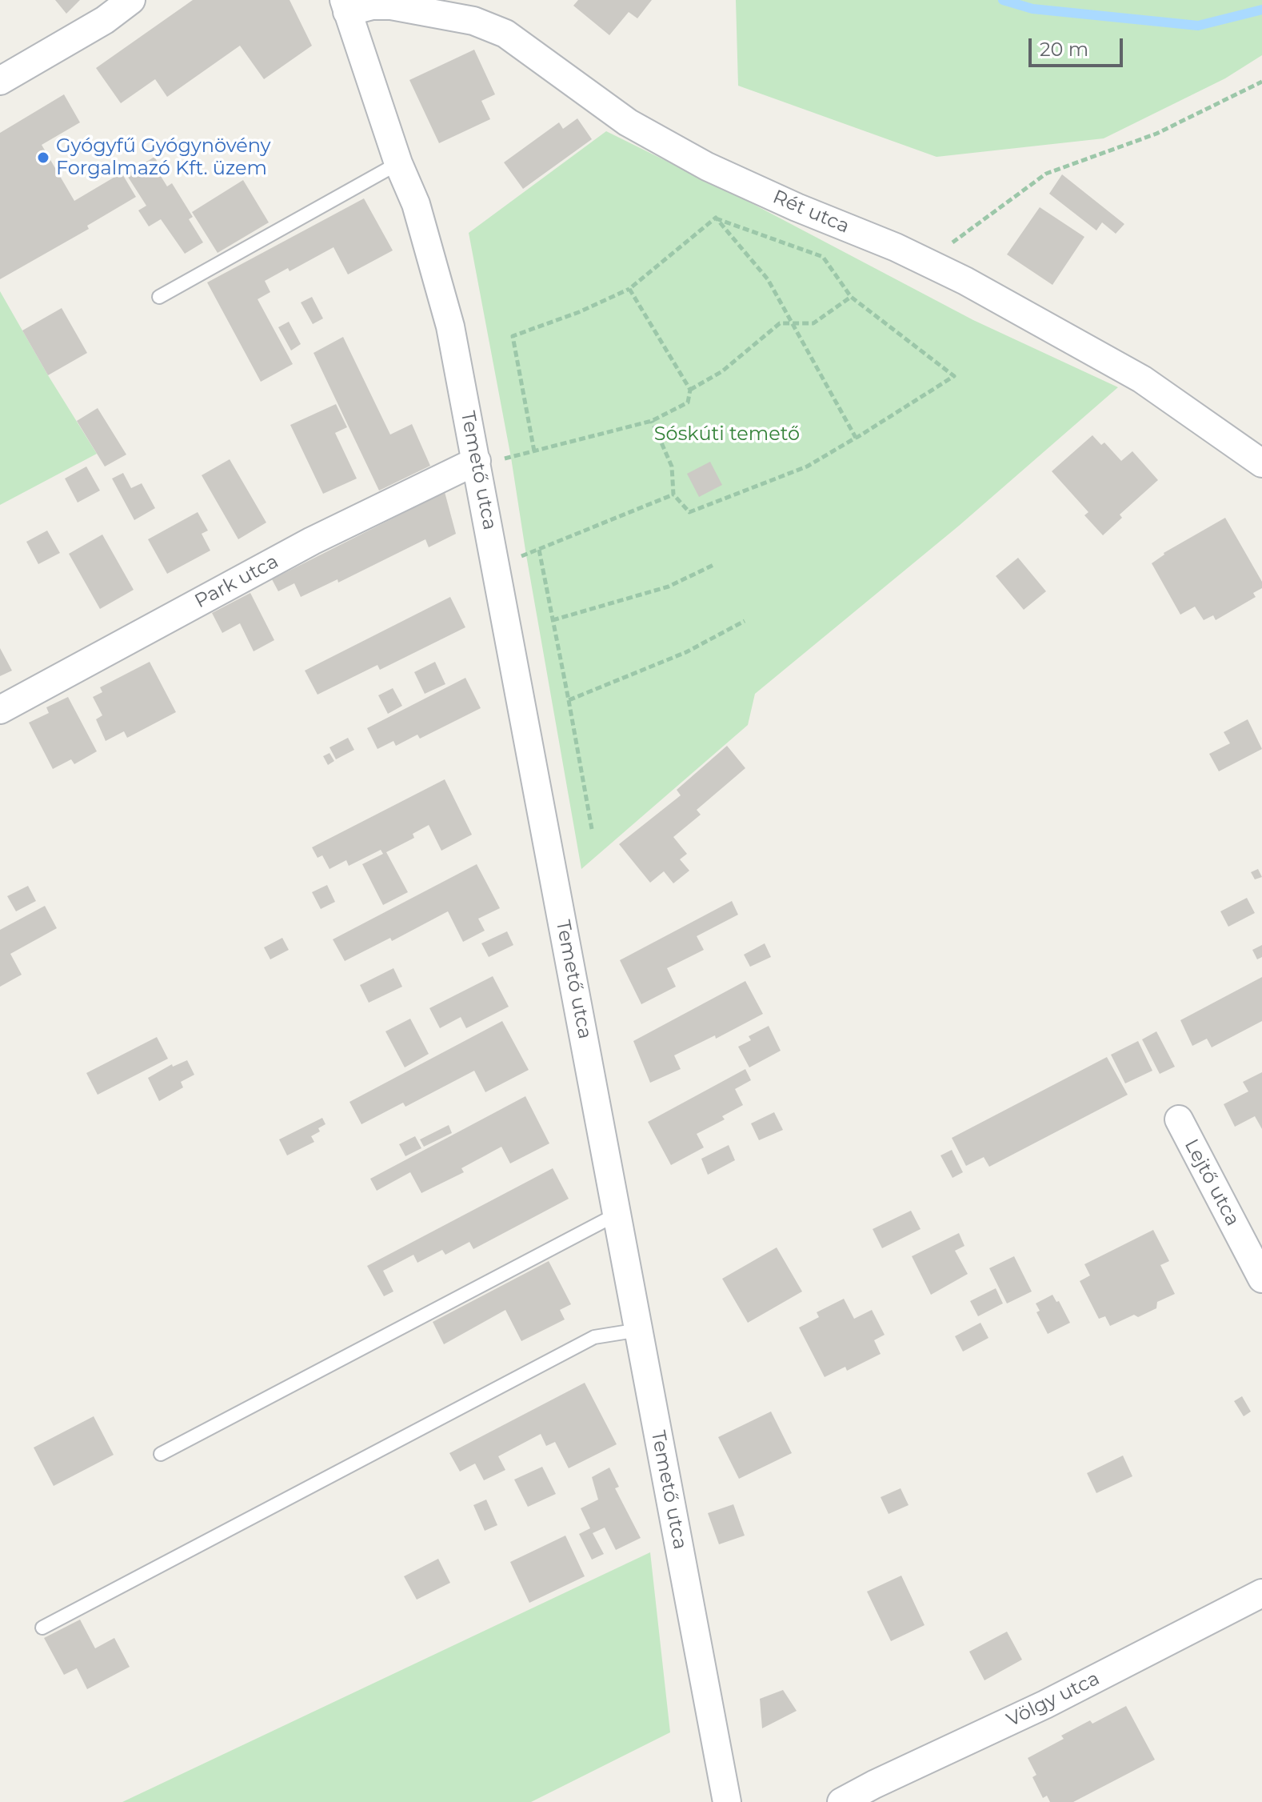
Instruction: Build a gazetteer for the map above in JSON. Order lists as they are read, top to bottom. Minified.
{"streets":{"street":["Rét utca","Temető utca","Park utca","Lejtő utca","Völgy utca"]},"crossings":[["Rét utca","Temető utca"],["Temető utca","Park utca"]],"parks":["Sóskúti temető"],"places":["Gyógyfű Gyógynövény Forgalmazó Kft. üzem"],"scale_bar":"20 m"}
